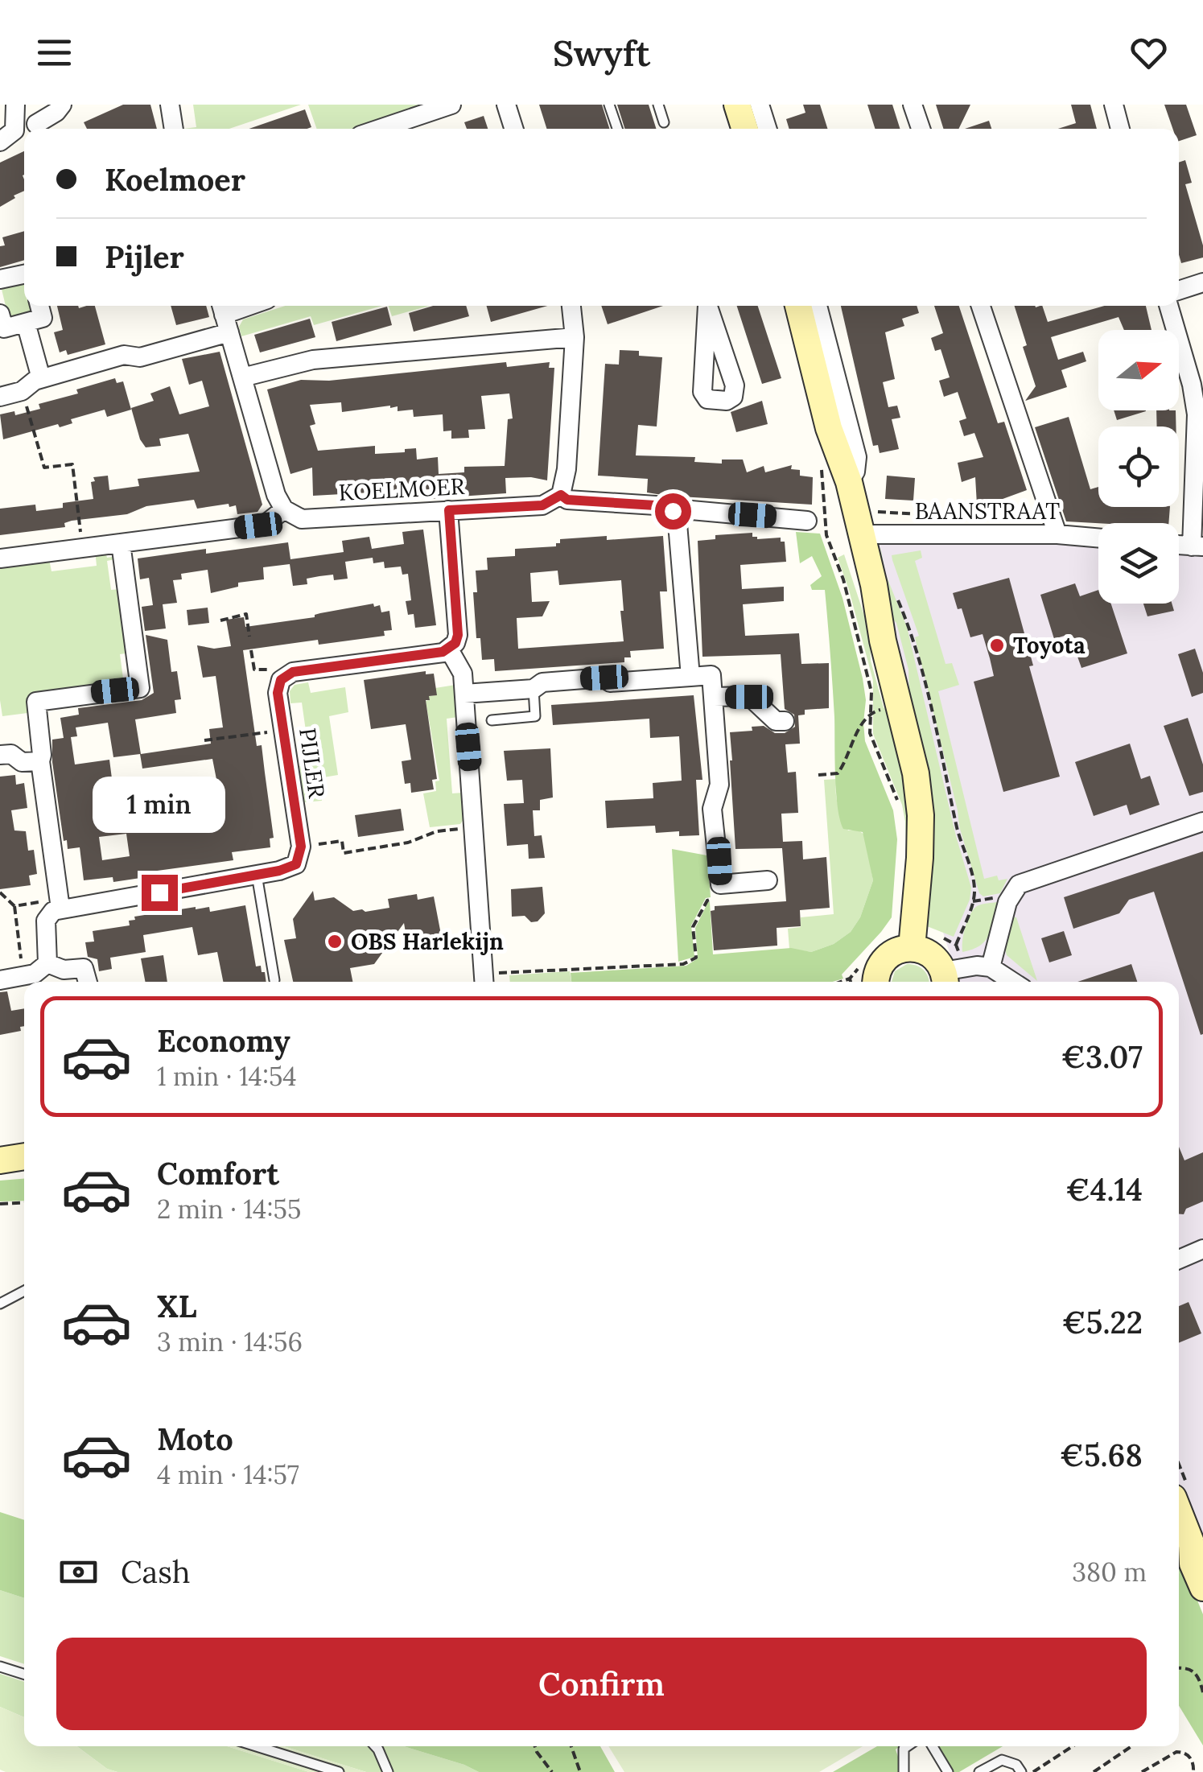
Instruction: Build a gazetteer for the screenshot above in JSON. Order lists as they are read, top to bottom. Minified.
{"streets":{"street":["KOELMOER","BAANSTRAAT","PIJLER"]},"places":["Toyota","OBS Harlekijn"],"north":"right","page":{"header":"Swyft","banner":["Koelmoer","Pijler"],"bubble":"1 min","list":[{"name":"Economy","note":"1 min · 14:54","value":"€3.07"},{"name":"Comfort","note":"2 min · 14:55","value":"€4.14"},{"name":"XL","note":"3 min · 14:56","value":"€5.22"},{"name":"Moto","note":"4 min · 14:57","value":"€5.68"}],"pay":["Cash","380 m"],"buttons":"Confirm"}}
